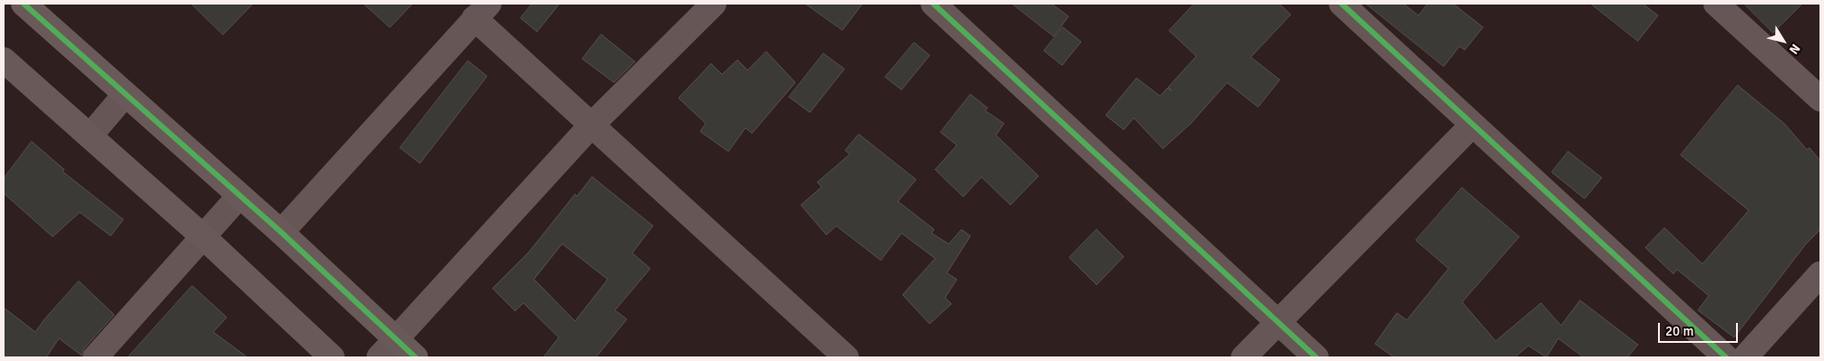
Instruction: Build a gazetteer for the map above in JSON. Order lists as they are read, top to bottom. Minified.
{"scale_bar":"20 m","north":"bottom right"}
